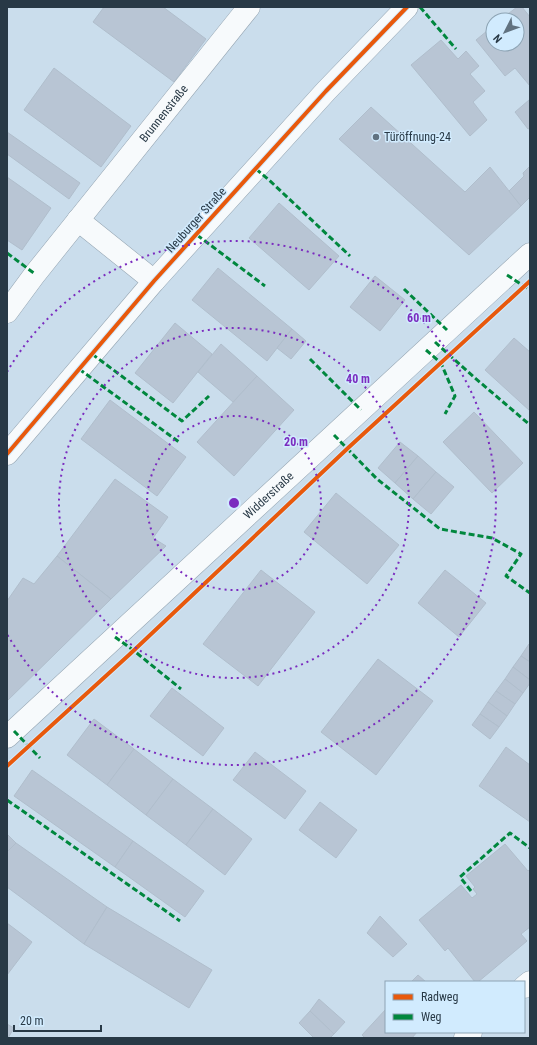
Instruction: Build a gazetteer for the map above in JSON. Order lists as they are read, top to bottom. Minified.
{"streets":{"street":["Brunnenstraße","Neuburger Straße","Widderstraße"]},"places":["Türöffnung-24"],"legend":["Radweg","Weg"],"scale_bar":"20 m","north":"bottom left","rings":["60 m","40 m","20 m"]}
